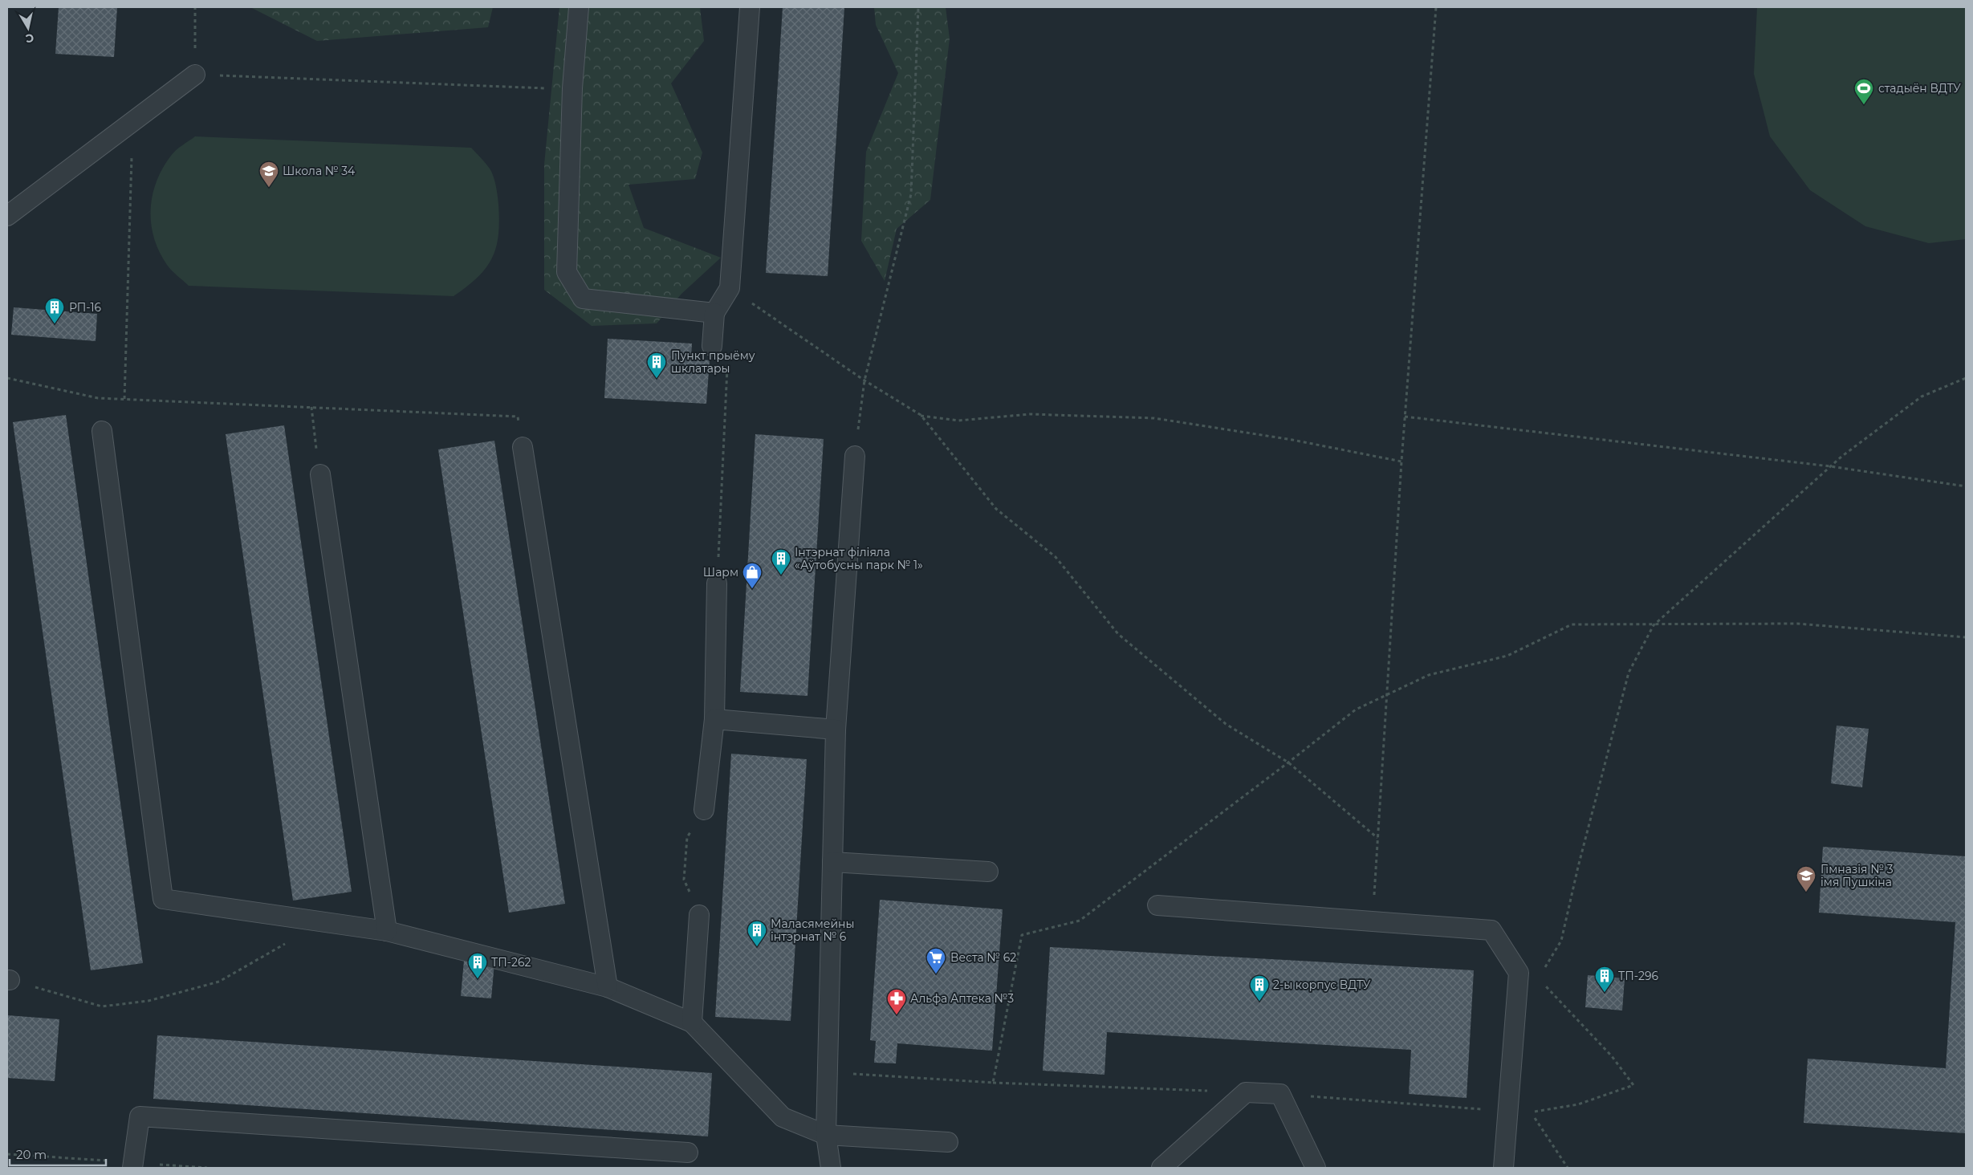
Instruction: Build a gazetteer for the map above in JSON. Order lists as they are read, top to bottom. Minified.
{"places":{"sports":["стадыён ВДТУ"],"school or university":["Школа № 34","Гімназія № 3 імя Пушкіна"],"building":["РП-16","Пункт прыёму шклатары","Інтэрнат філіяла «Аўтобусны парк № 1»","Маласямейны інтэрнат № 6","ТП-262","ТП-296","2-ы корпус ВДТУ"],"shop":["Шарм"],"supermarket":["Веста № 62"],"pharmacy":["Альфа Аптека №3"]},"scale_bar":"20 m","north":"bottom"}
